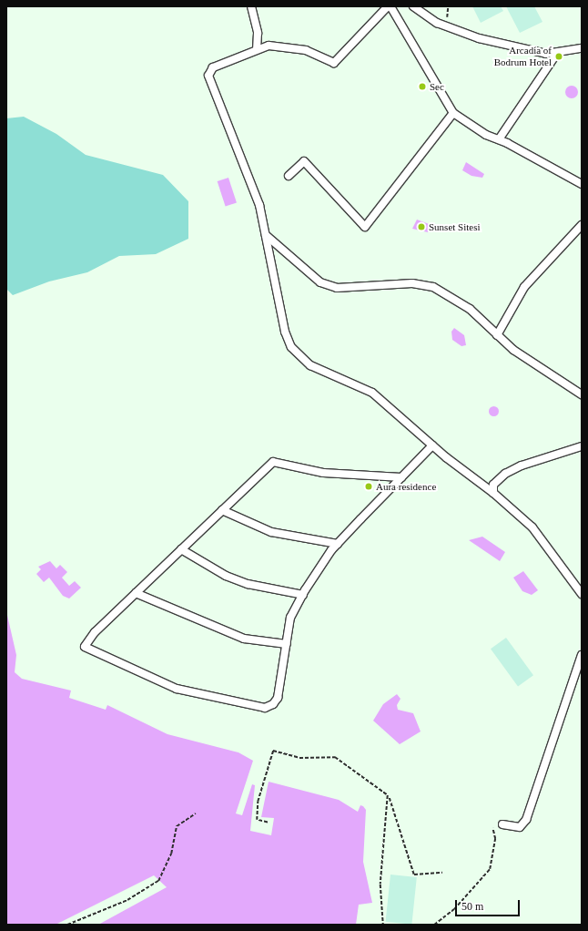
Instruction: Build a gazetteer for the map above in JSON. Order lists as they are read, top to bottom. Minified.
{"places":["Arcadia of Bodrum Hotel","Sec","Sunset Sitesi","Aura residence"],"scale_bar":"50 m"}
